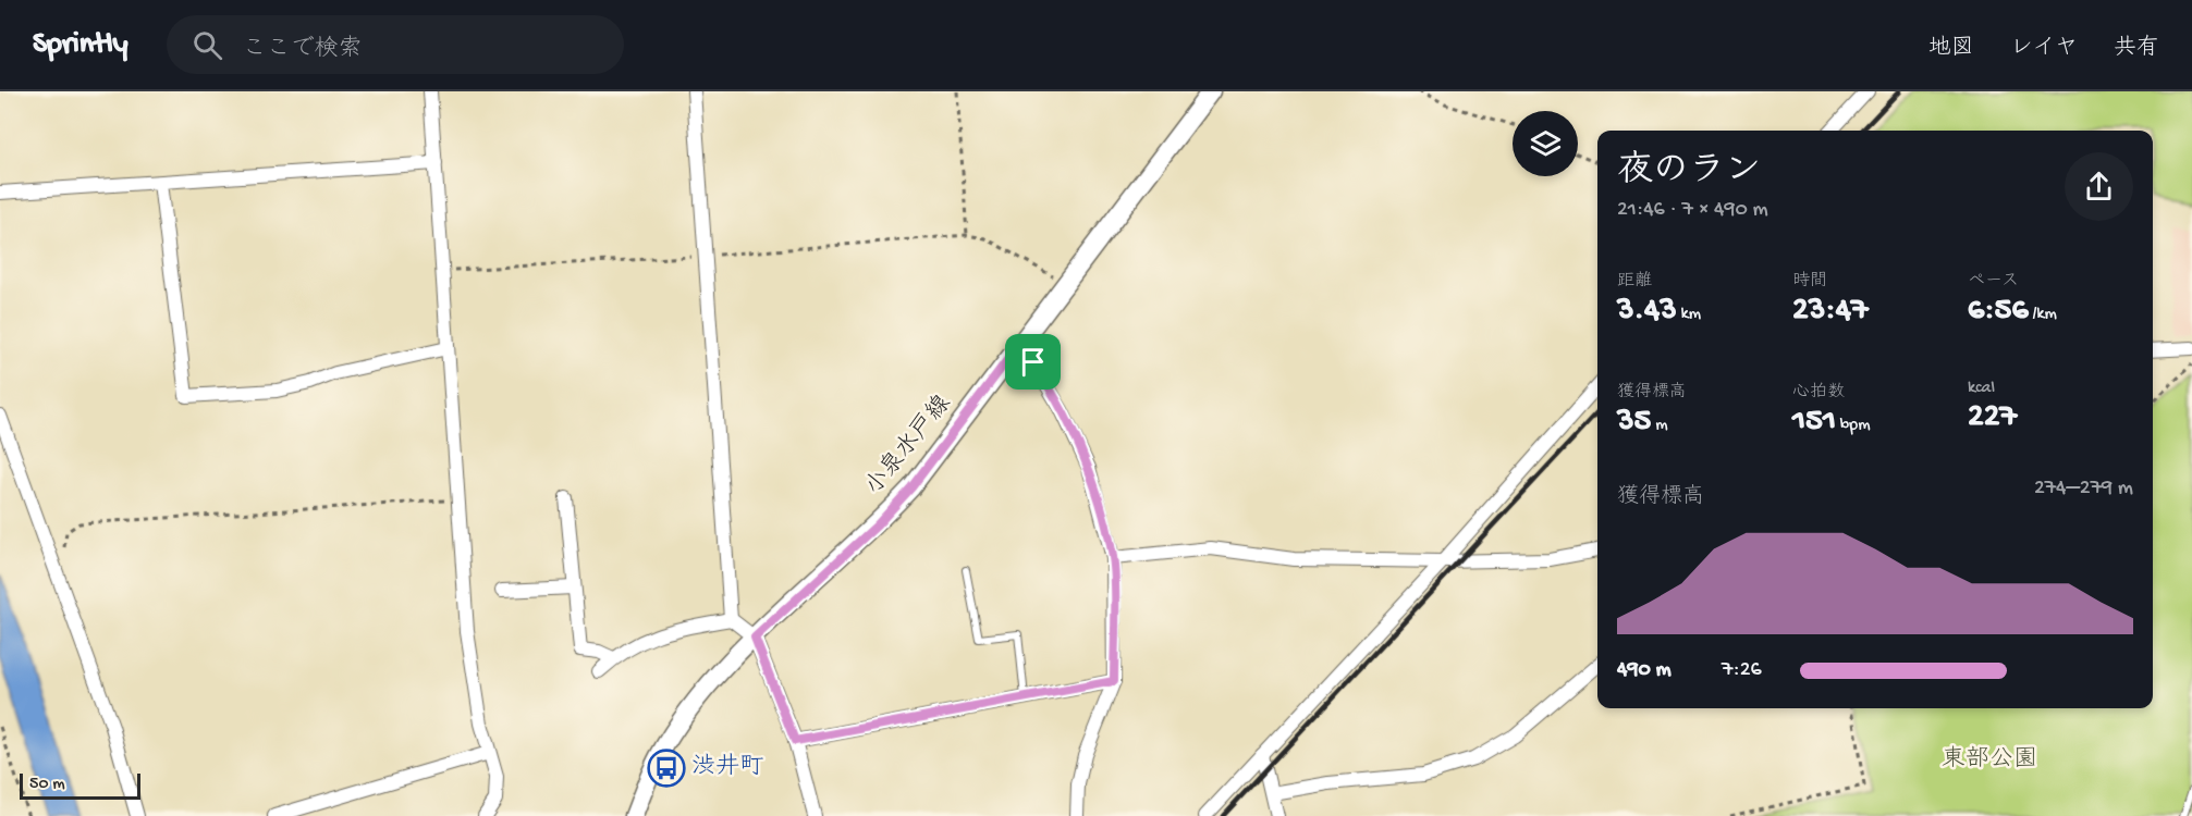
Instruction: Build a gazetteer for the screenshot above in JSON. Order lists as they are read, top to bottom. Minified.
{"streets":{"main road":["小泉水戸線"]},"parks":["東部公園"],"places":{"bus stop":["渋井町"]},"scale_bar":"50 m","page":{"header":"Sprintly","search":"ここで検索","nav":["地図","レイヤ","共有"],"heading":["夜のラン","21:46 · 7 × 490 m"],"stats":[["距離","3.43 km"],["時間","23:47"],["ペース","6:56 /km"],["獲得標高","35 m"],["心拍数","151 bpm"],["kcal","227"]],"chart":["獲得標高","274–279 m"],"list":[{"name":"490 m","note":"7:26"}],"scale":"50 m"}}
